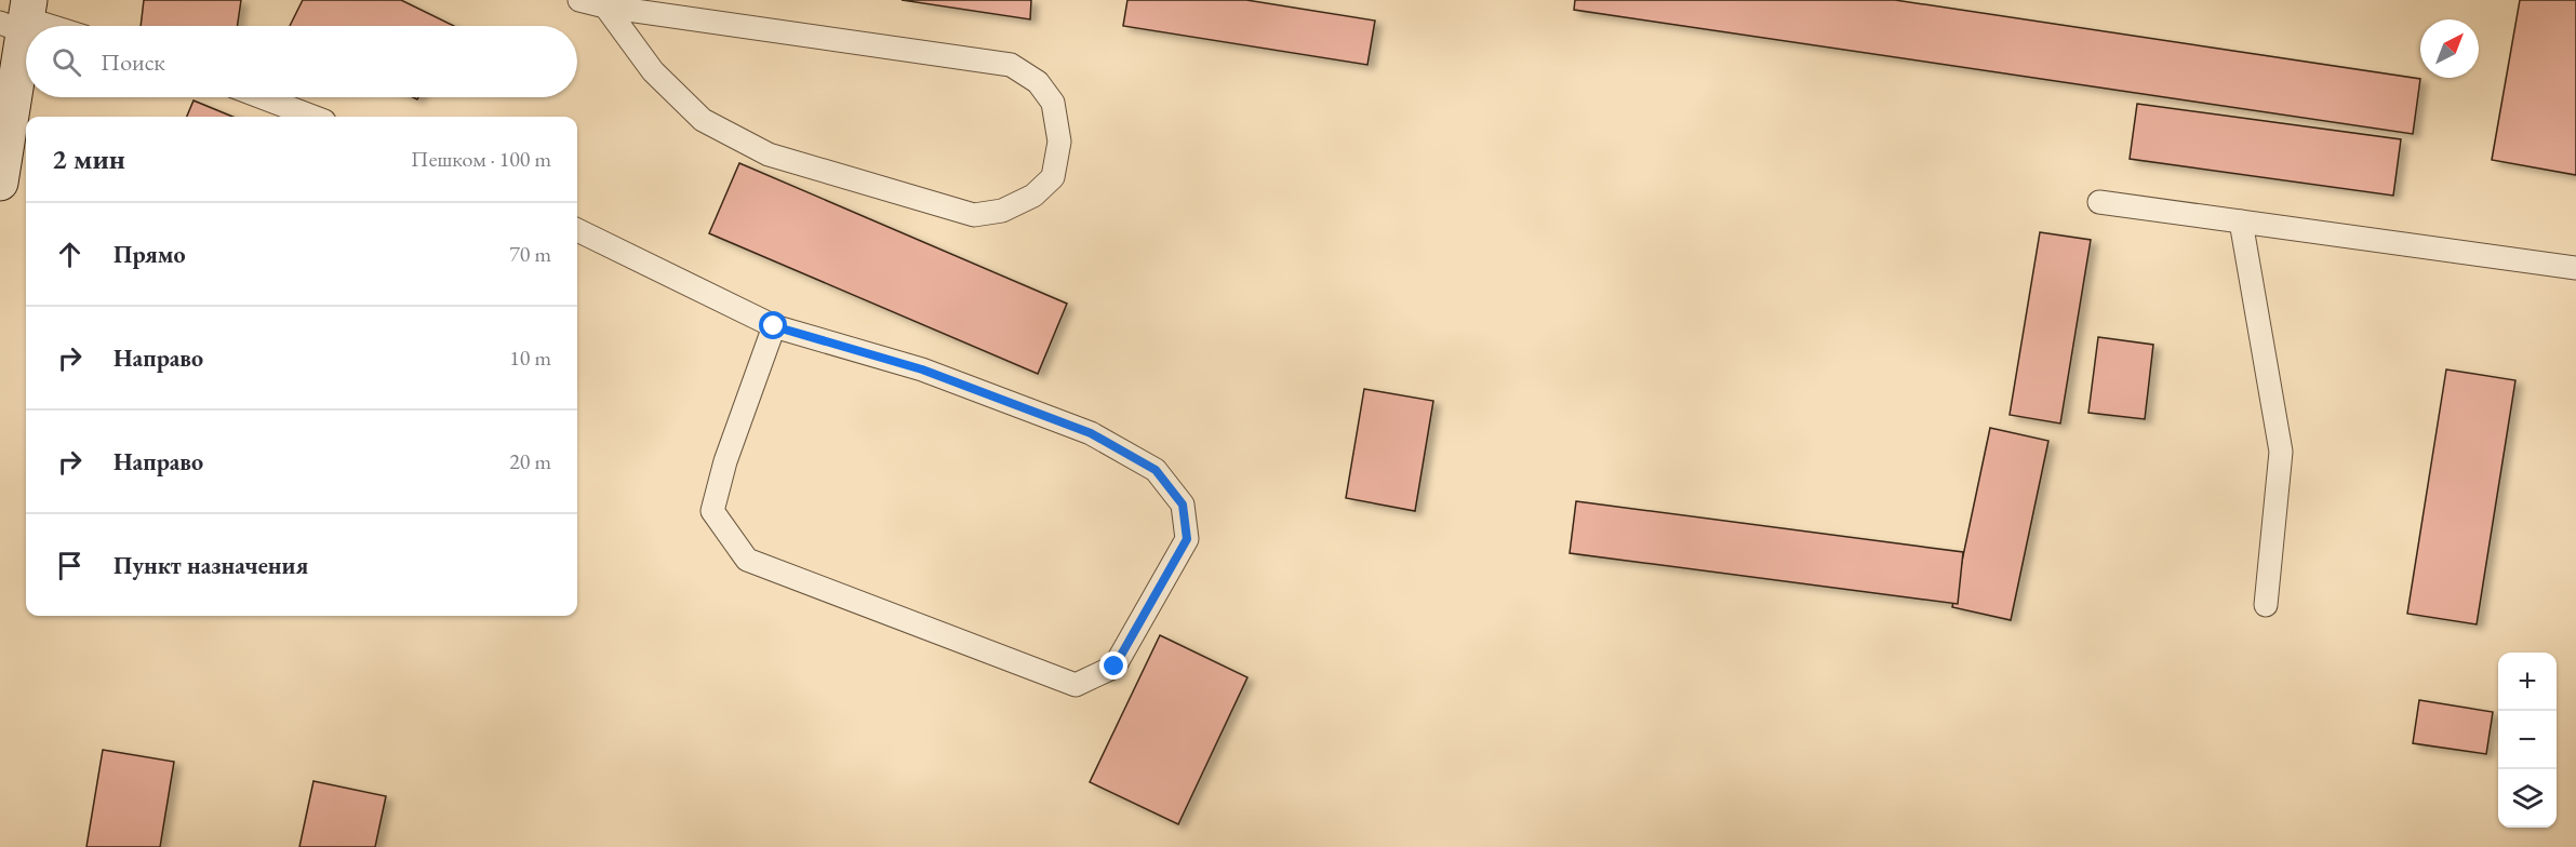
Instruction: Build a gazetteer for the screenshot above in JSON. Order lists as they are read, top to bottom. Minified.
{"north":"top right","page":{"search":"Поиск","heading":["2 мин","Пешком · 100 m"],"list":[["Прямо","70 m"],["Направо","10 m"],["Направо","20 m"],"Пункт назначения"],"map_buttons":["+","−"]}}
